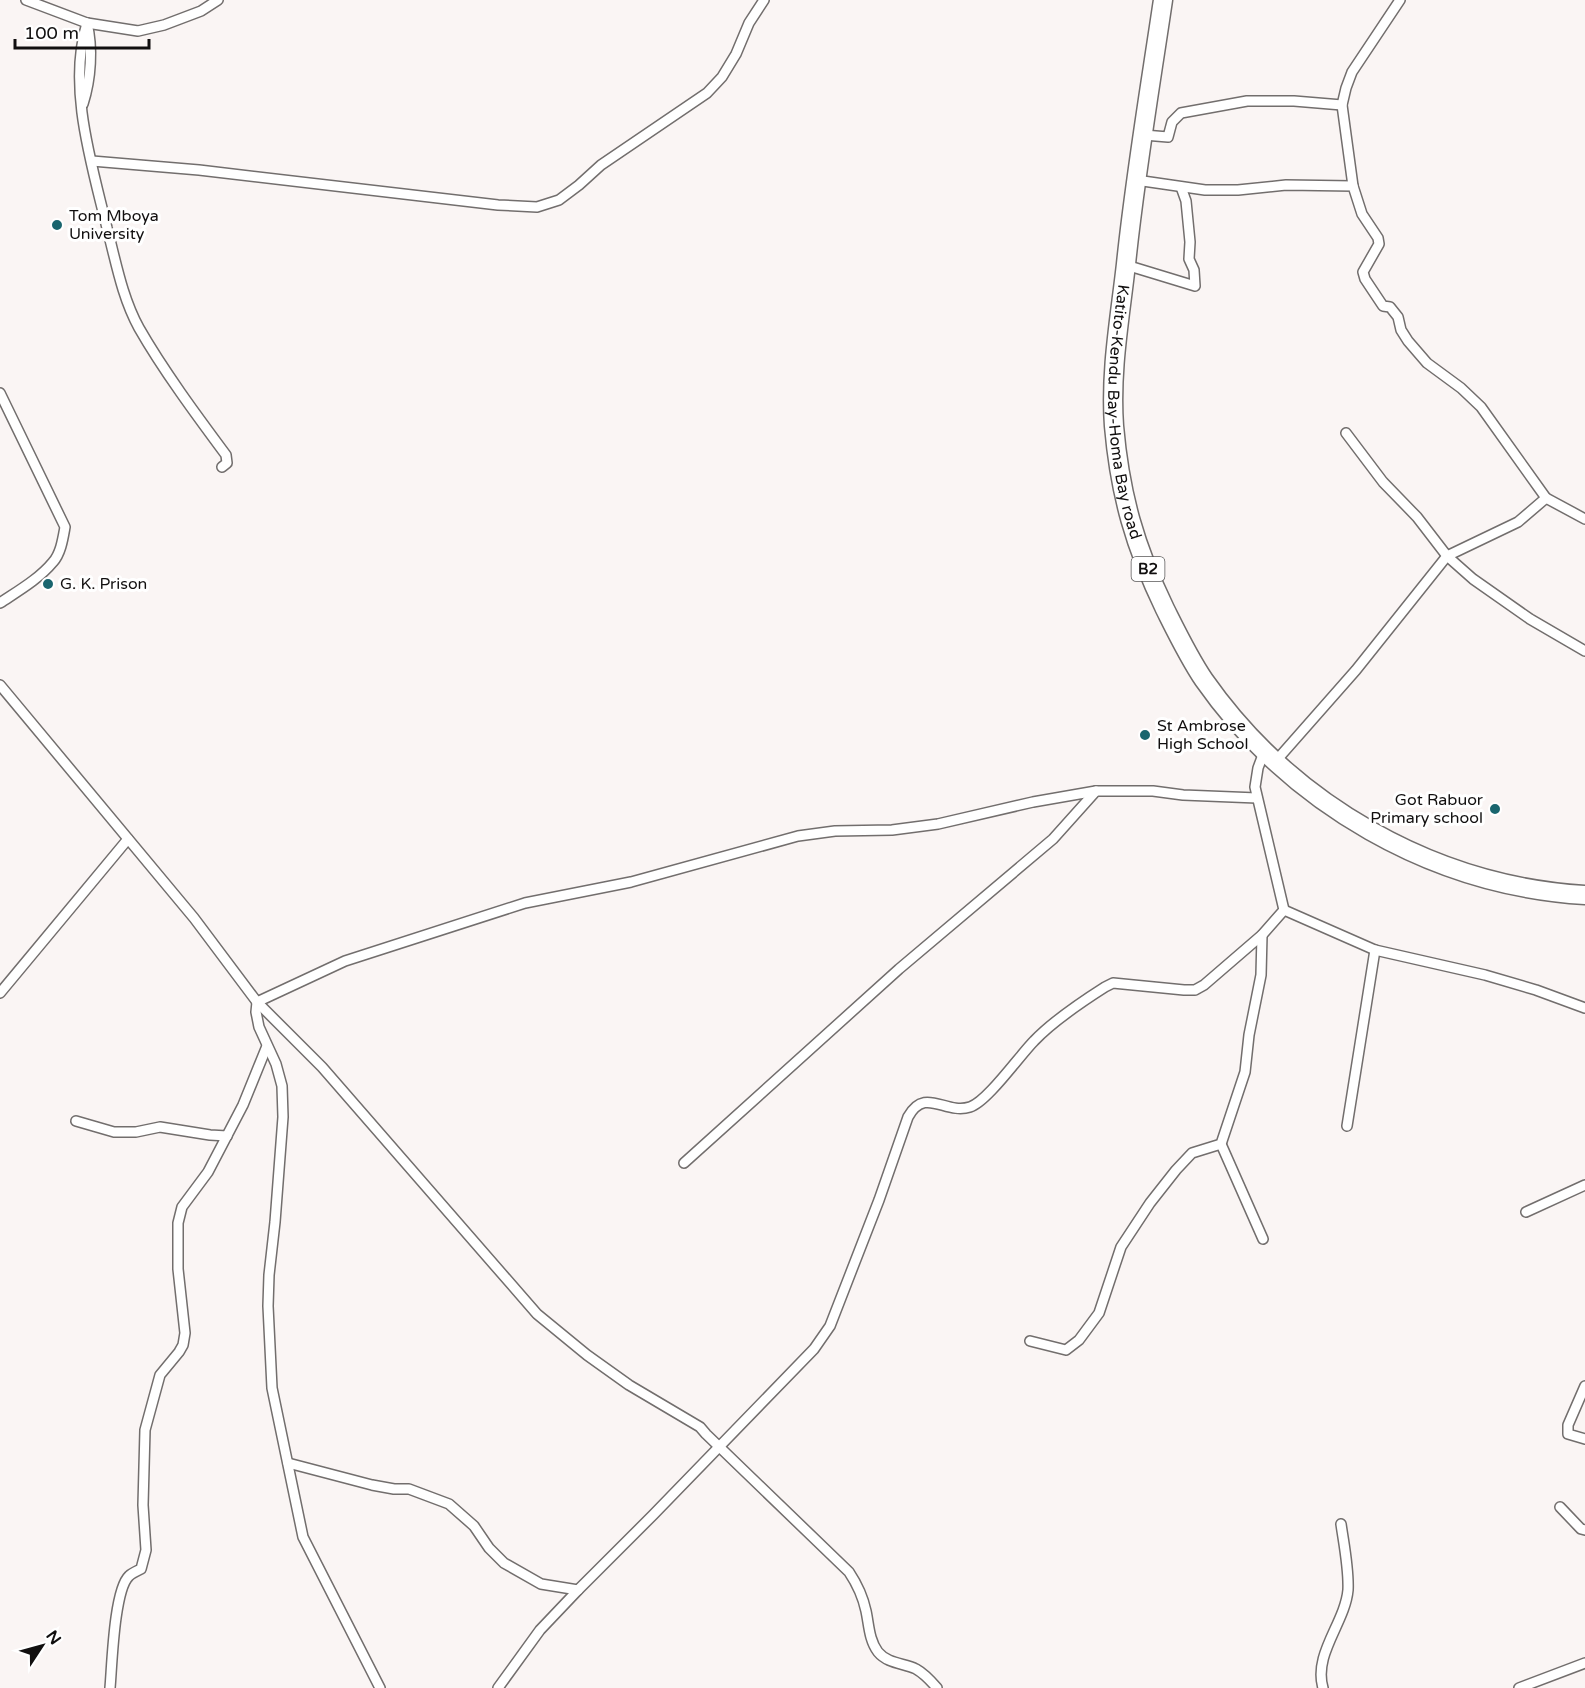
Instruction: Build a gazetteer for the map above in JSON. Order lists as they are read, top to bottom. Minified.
{"streets":{"highway":["Katito-Kendu Bay-Homa Bay road","B2"]},"places":["Tom Mboya University","G. K. Prison","St Ambrose High School","Got Rabuor Primary school"],"scale_bar":"100 m","north":"top right"}
